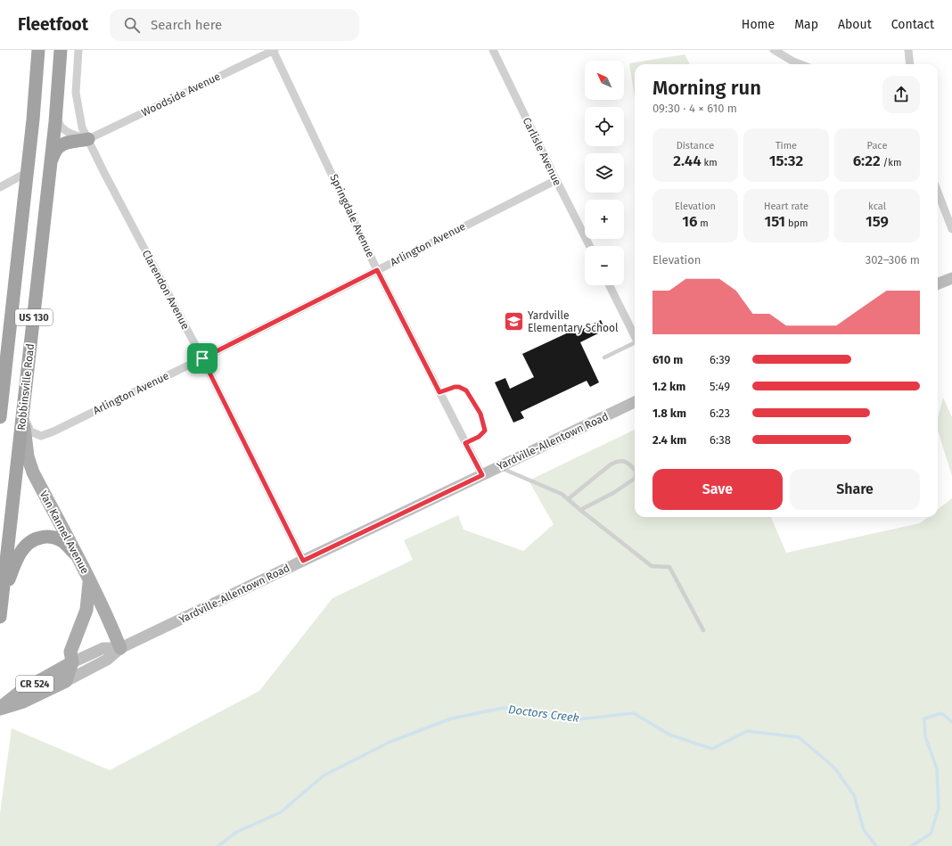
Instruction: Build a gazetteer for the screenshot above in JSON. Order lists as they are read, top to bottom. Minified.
{"streets":{"highway":["US 130","Robbinsville Road"],"main road":["Yardville-Allentown Road","Van Kannel Avenue","CR 524"],"street":["Woodside Avenue","Carlisle Avenue","Springdale Avenue","Arlington Avenue","Clarendon Avenue"]},"crossings":[["Woodside Avenue","Springdale Avenue"],["Woodside Avenue","Clarendon Avenue"],["Carlisle Avenue","Arlington Avenue"],["Springdale Avenue","Arlington Avenue"],["Springdale Avenue","Yardville-Allentown Road"],["Arlington Avenue","Clarendon Avenue"],["Arlington Avenue","Robbinsville Road"],["Arlington Avenue","Van Kannel Avenue"],["Clarendon Avenue","Yardville-Allentown Road"],["Robbinsville Road","Van Kannel Avenue"],["Yardville-Allentown Road","Van Kannel Avenue"]],"water":["Doctors Creek"],"places":{"school or university":["Yardville Elementary School"]},"north":"top left","page":{"header":"Fleetfoot","search":"Search here","nav":["Home","Map","About","Contact"],"map_buttons":["+","−"],"heading":["Morning run","09:30 · 4 × 610 m"],"stats":[["Distance","2.44 km"],["Time","15:32"],["Pace","6:22 /km"],["Elevation","16 m"],["Heart rate","151 bpm"],["kcal","159"]],"chart":["Elevation","302–306 m"],"list":[{"name":"610 m","note":"6:39"},{"name":"1.2 km","note":"5:49"},{"name":"1.8 km","note":"6:23"},{"name":"2.4 km","note":"6:38"}],"buttons":["Save","Share"]}}
